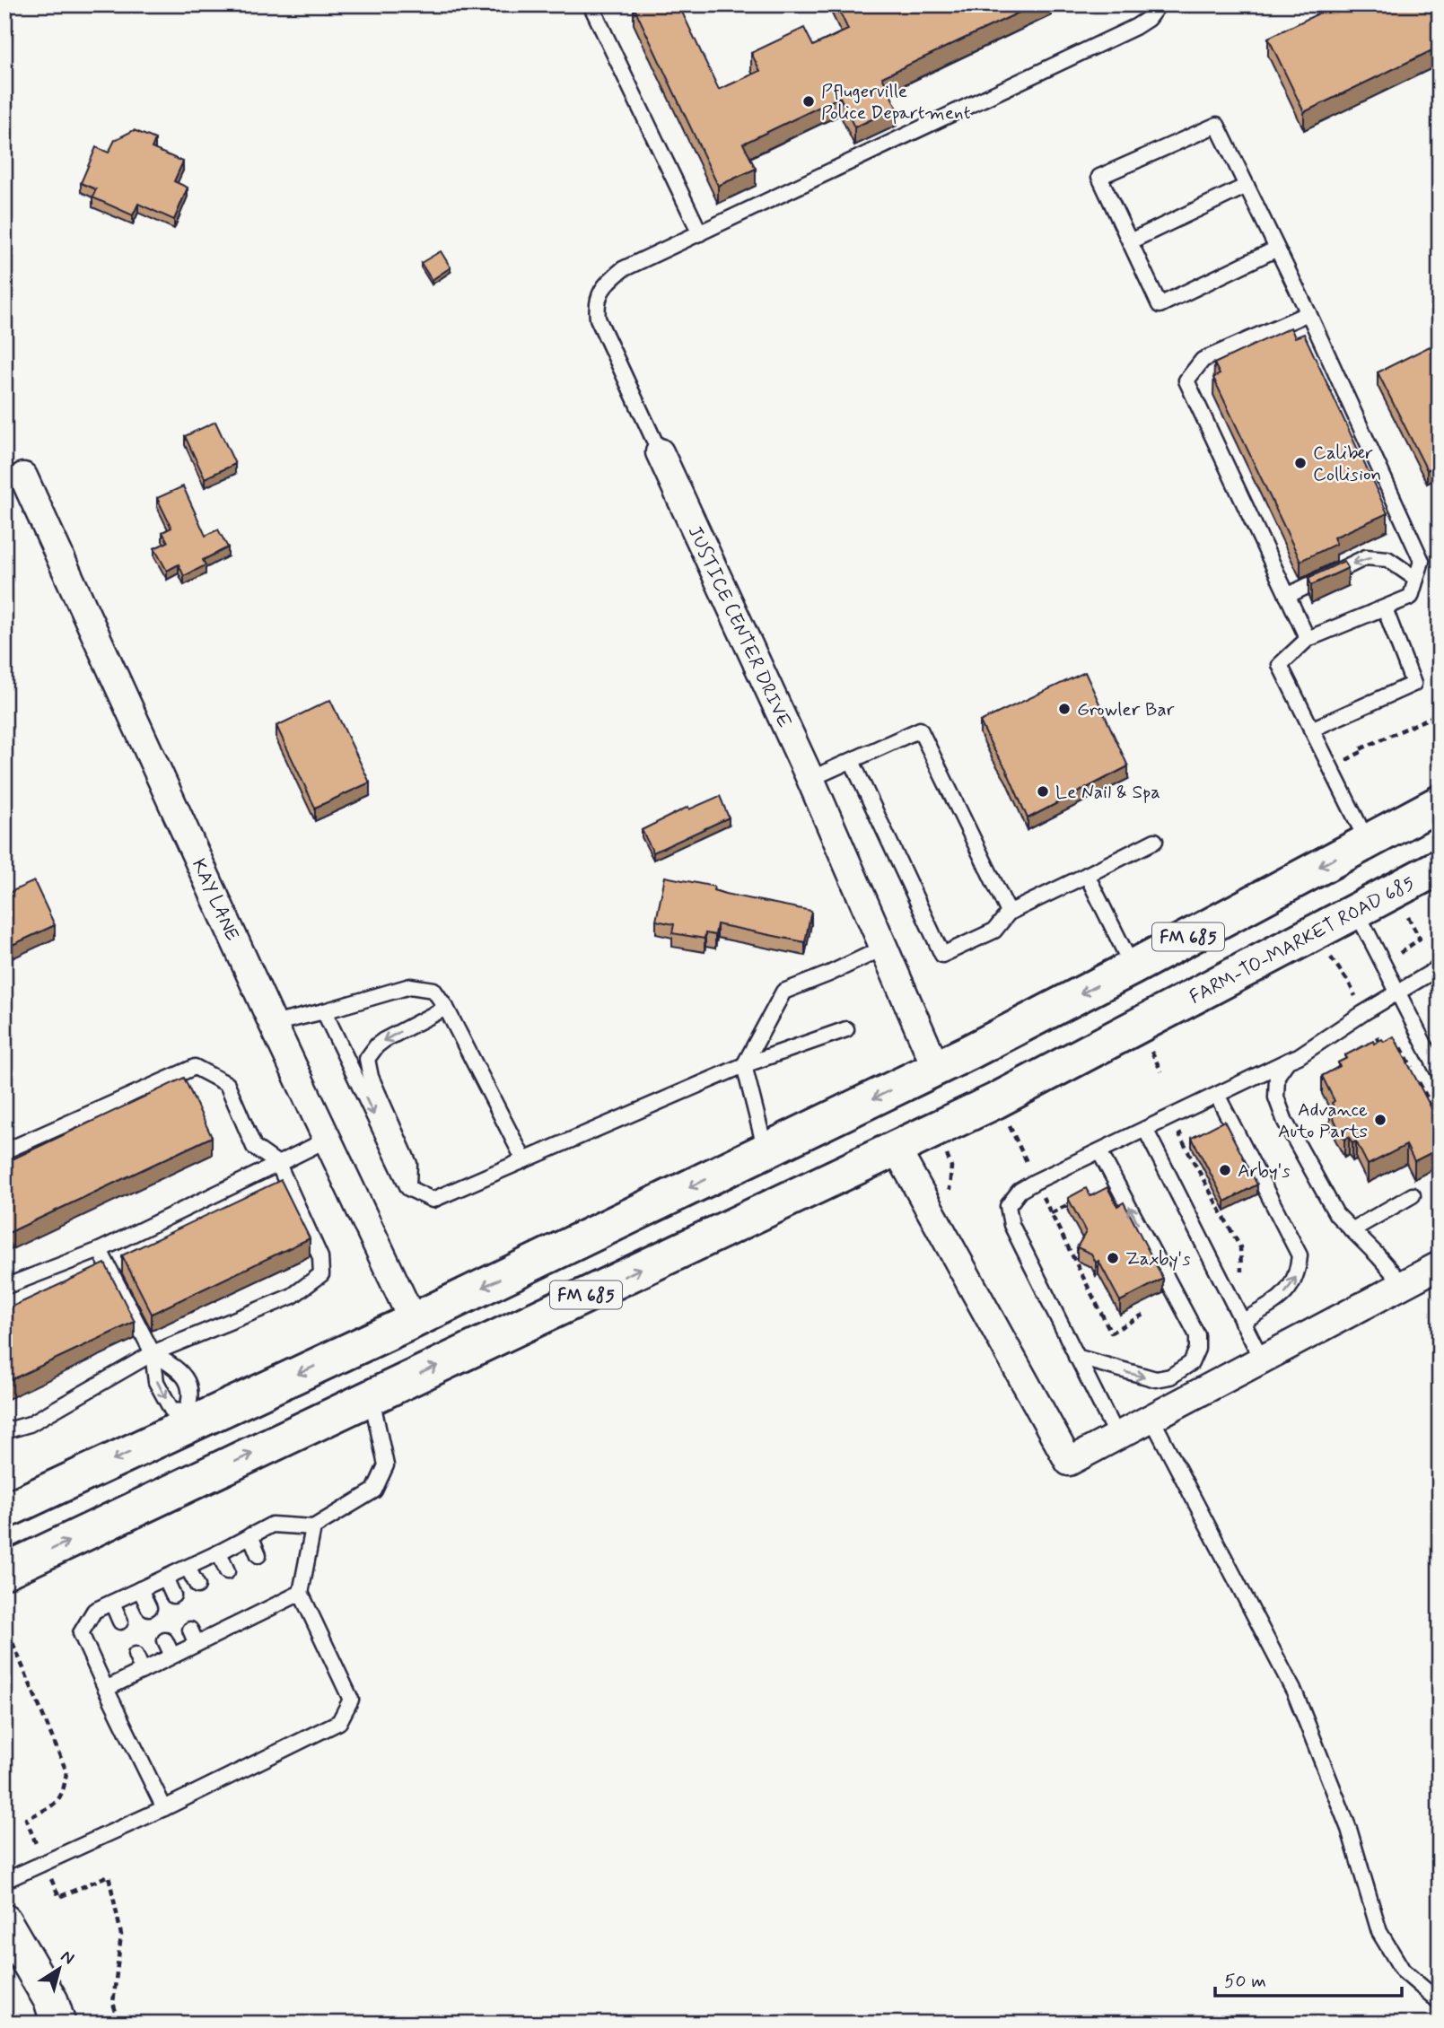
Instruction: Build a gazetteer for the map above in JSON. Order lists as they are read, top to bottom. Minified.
{"streets":{"main road":["FM 685","FARM-TO-MARKET ROAD 685"],"street":["JUSTICE CENTER DRIVE","KAY LANE"]},"crossings":[["JUSTICE CENTER DRIVE","FM 685"],["KAY LANE","FM 685"],["FM 685","FARM-TO-MARKET ROAD 685"]],"places":["Pflugerville Police Department","Caliber Collision","Growler Bar","Le Nail & Spa","Advance Auto Parts","Arby's","Zaxby's"],"scale_bar":"50 m","north":"top right"}
